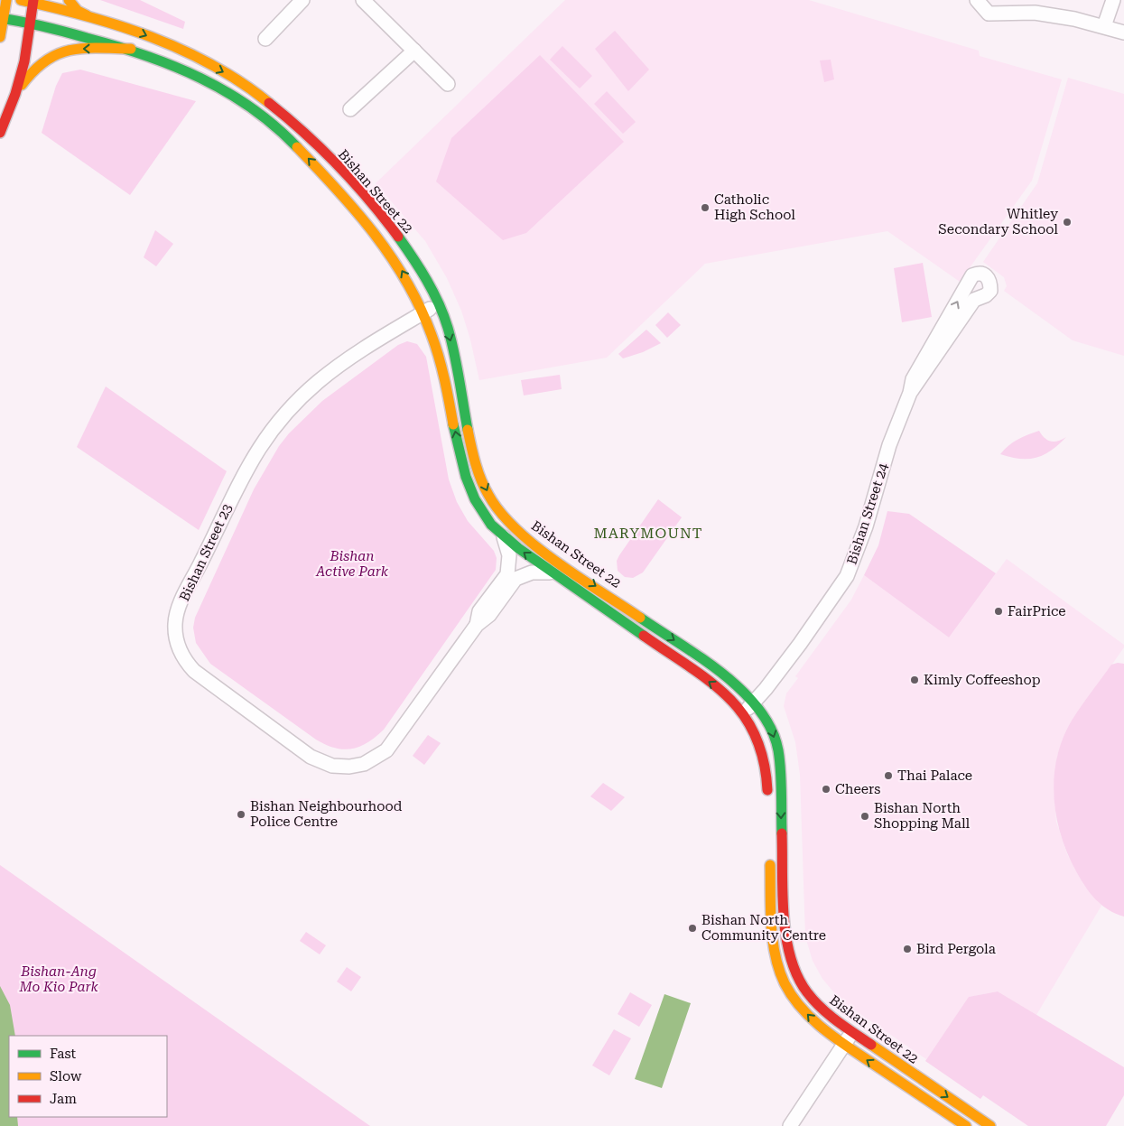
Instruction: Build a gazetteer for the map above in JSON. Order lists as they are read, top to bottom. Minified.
{"streets":{"main road":["Bishan Street 22"],"street":["Bishan Street 24","Bishan Street 23"]},"crossings":[["Bishan Street 22","Bishan Street 24"],["Bishan Street 22","Bishan Street 23"]],"districts":["MARYMOUNT"],"parks":["Bishan Active Park","Bishan-Ang Mo Kio Park"],"places":["Catholic High School","Whitley Secondary School","FairPrice","Kimly Coffeeshop","Thai Palace","Cheers","Bishan Neighbourhood Police Centre","Bishan North Shopping Mall","Bishan North Community Centre","Bird Pergola"],"legend":["Fast","Slow","Jam"]}
